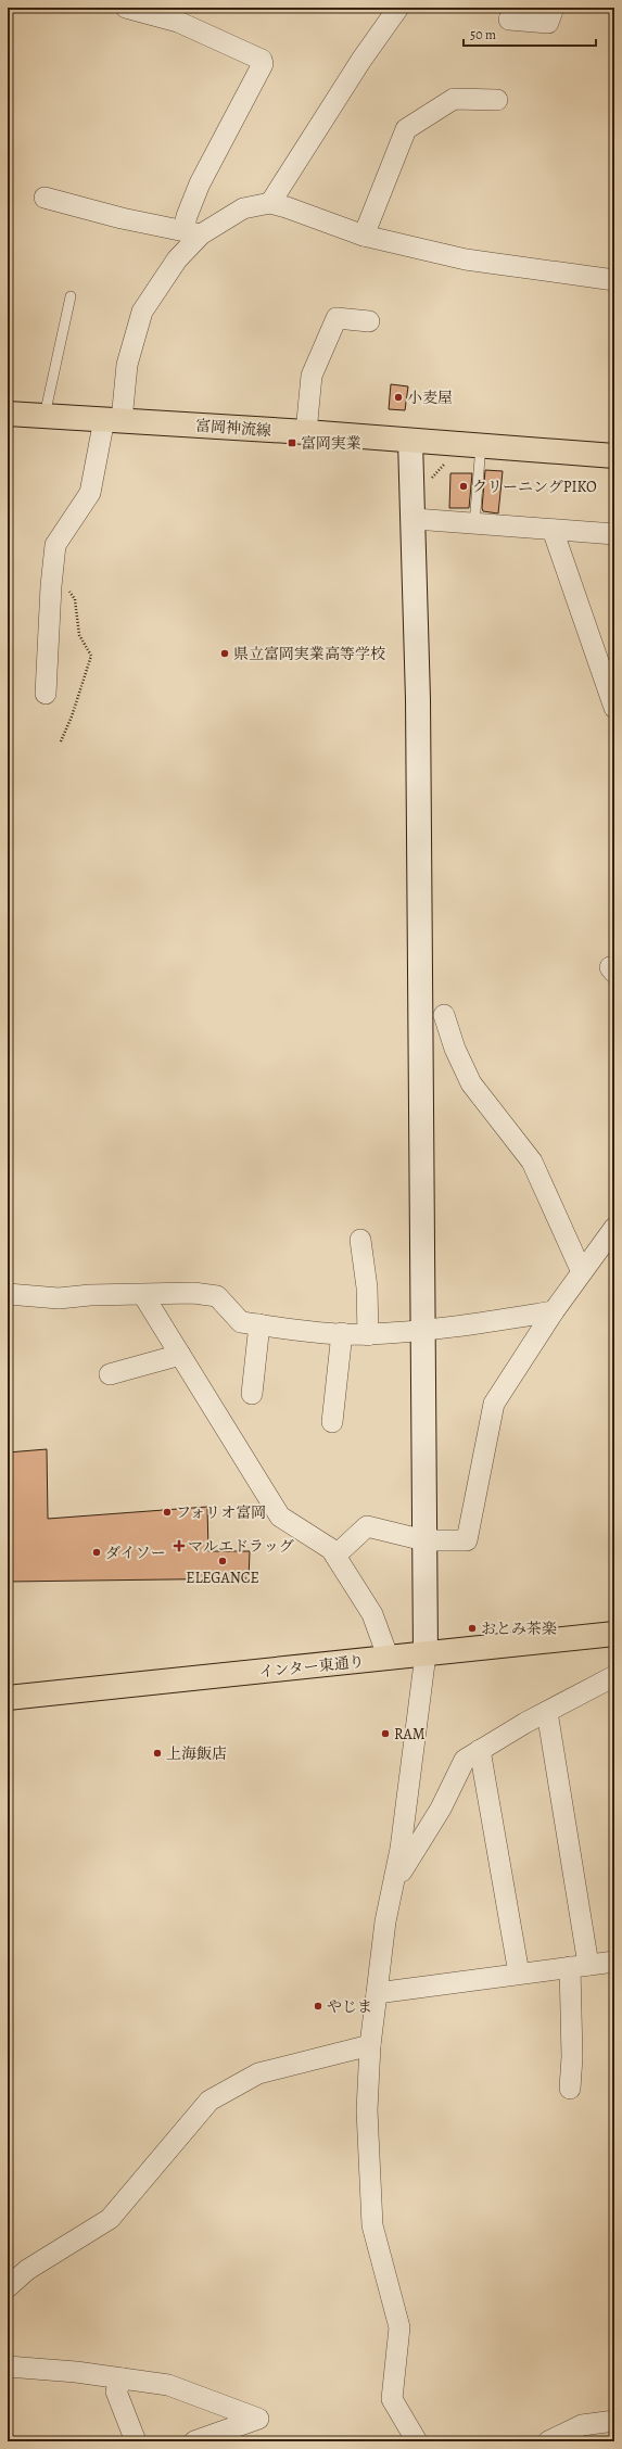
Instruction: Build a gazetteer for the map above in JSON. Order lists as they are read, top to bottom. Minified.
{"streets":{"main road":["富岡神流線","インター東通り"]},"places":{"other":["小麦屋","クリーニングPIKO","県立富岡実業高等学校","フォリオ富岡","ダイソー","ELEGANCE","おとみ茶楽","RAM","上海飯店","やじま"],"transit":["富岡実業"],"health":["マルエドラッグ"]},"scale_bar":"50 m"}
